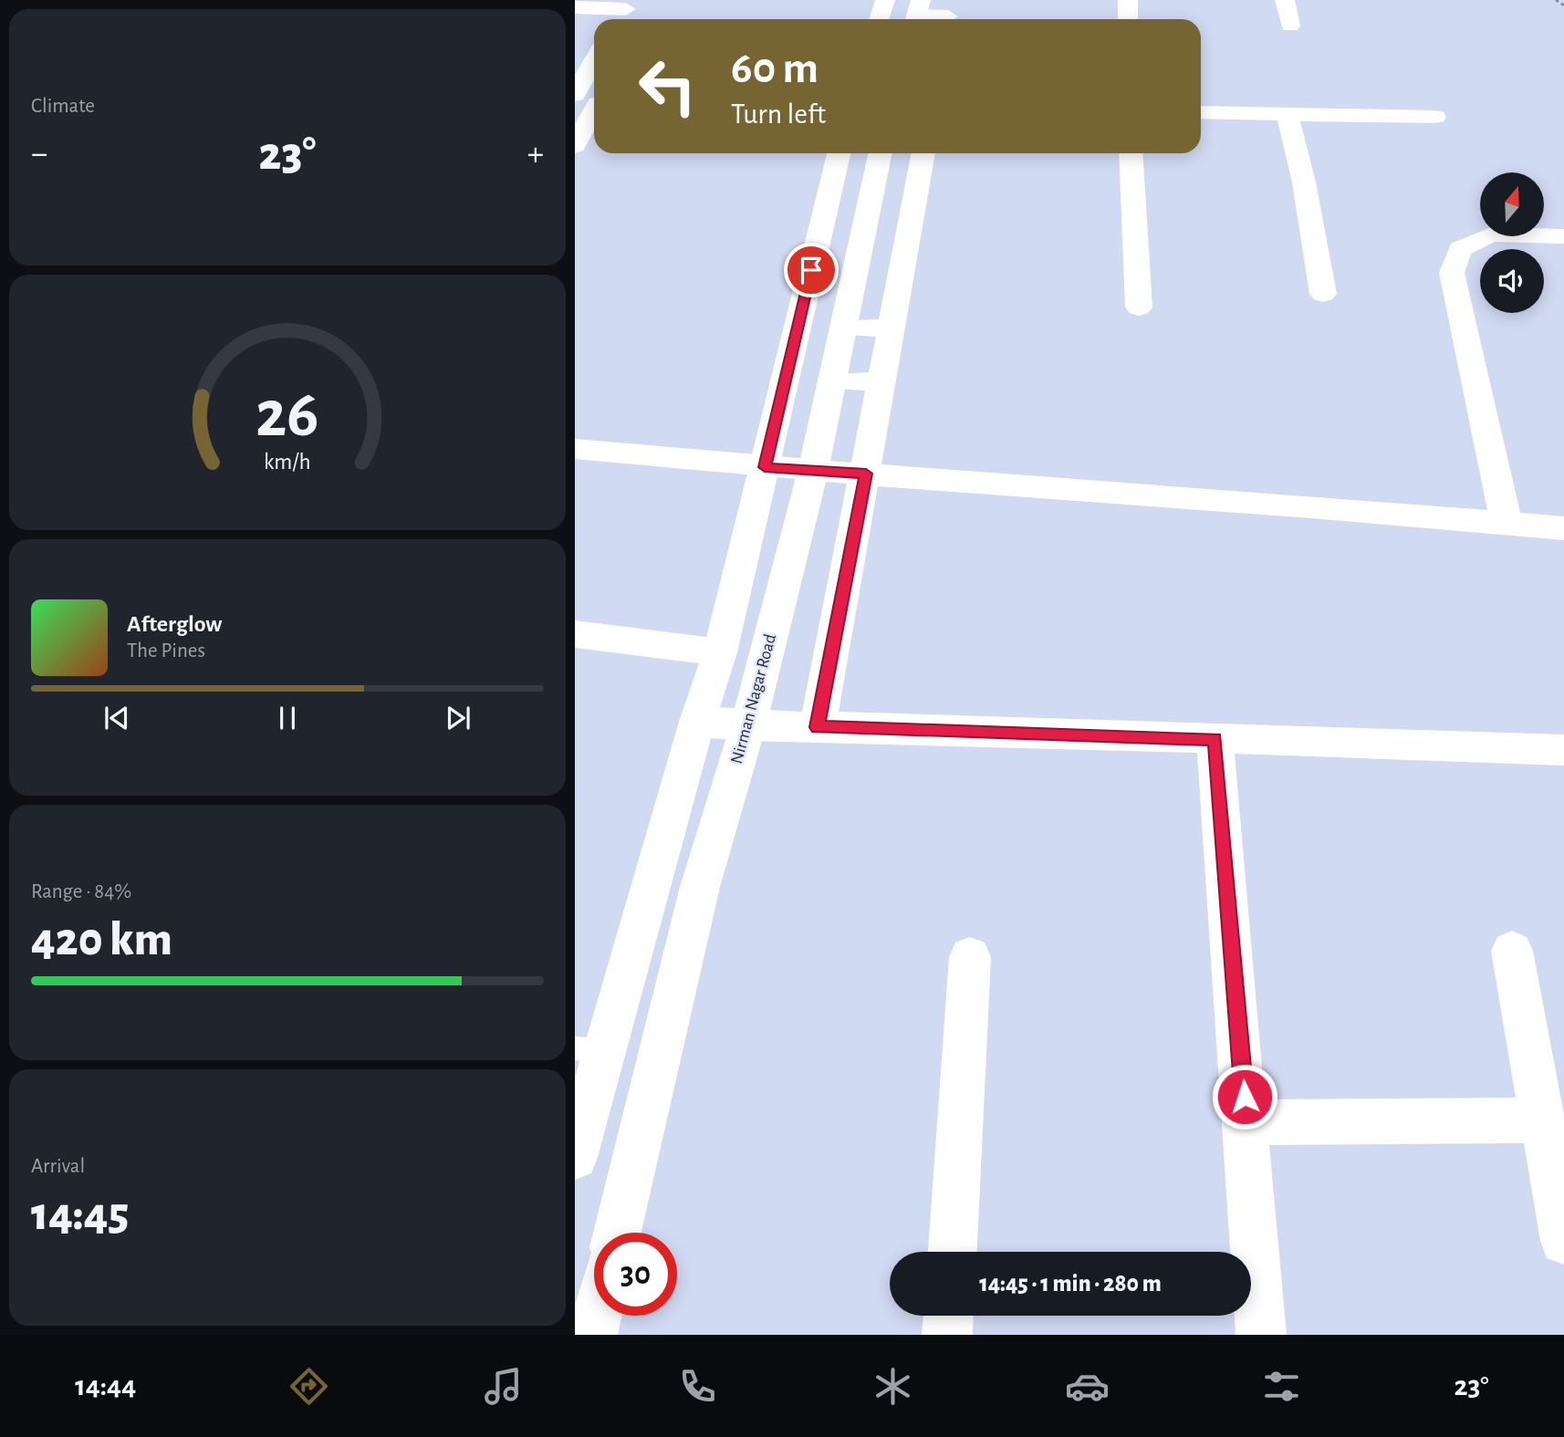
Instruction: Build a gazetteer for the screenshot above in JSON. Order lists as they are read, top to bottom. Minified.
{"streets":{"street":["Nirman Nagar Road"]},"north":"top","page":{"tile":["Climate",["Range · 84%","420 km"],["Arrival","14:45"]],"turn":["60 m","Turn left"],"heat":["−","23°","+"],"song":["Afterglow","The Pines"],"limit":"30","trip":"14:45 · 1 min · 280 m","tabs":["14:44","23°"],"gauge":["26","km/h"]}}
